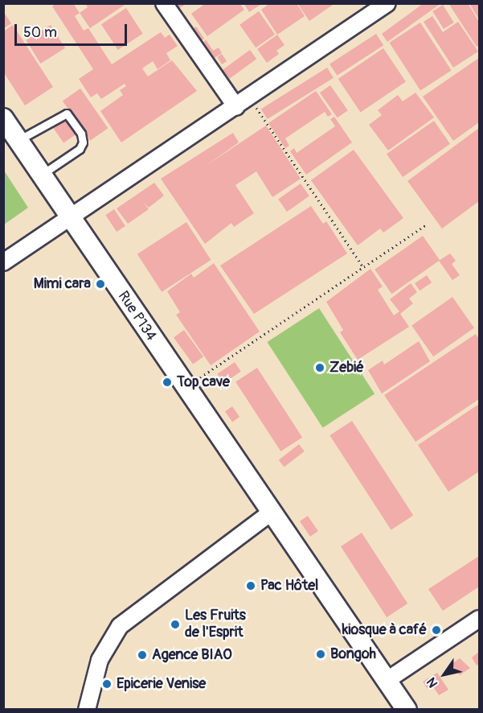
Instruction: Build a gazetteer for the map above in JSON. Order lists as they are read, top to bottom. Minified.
{"streets":{"street":["Rue P134"]},"places":["Mimi cara","Zebié","Top cave","Pac Hôtel","Les Fruits de l'Esprit","kiosque à café","Bongoh","Agence BIAO","Epicerie Venise"],"scale_bar":"50 m","north":"bottom left"}
